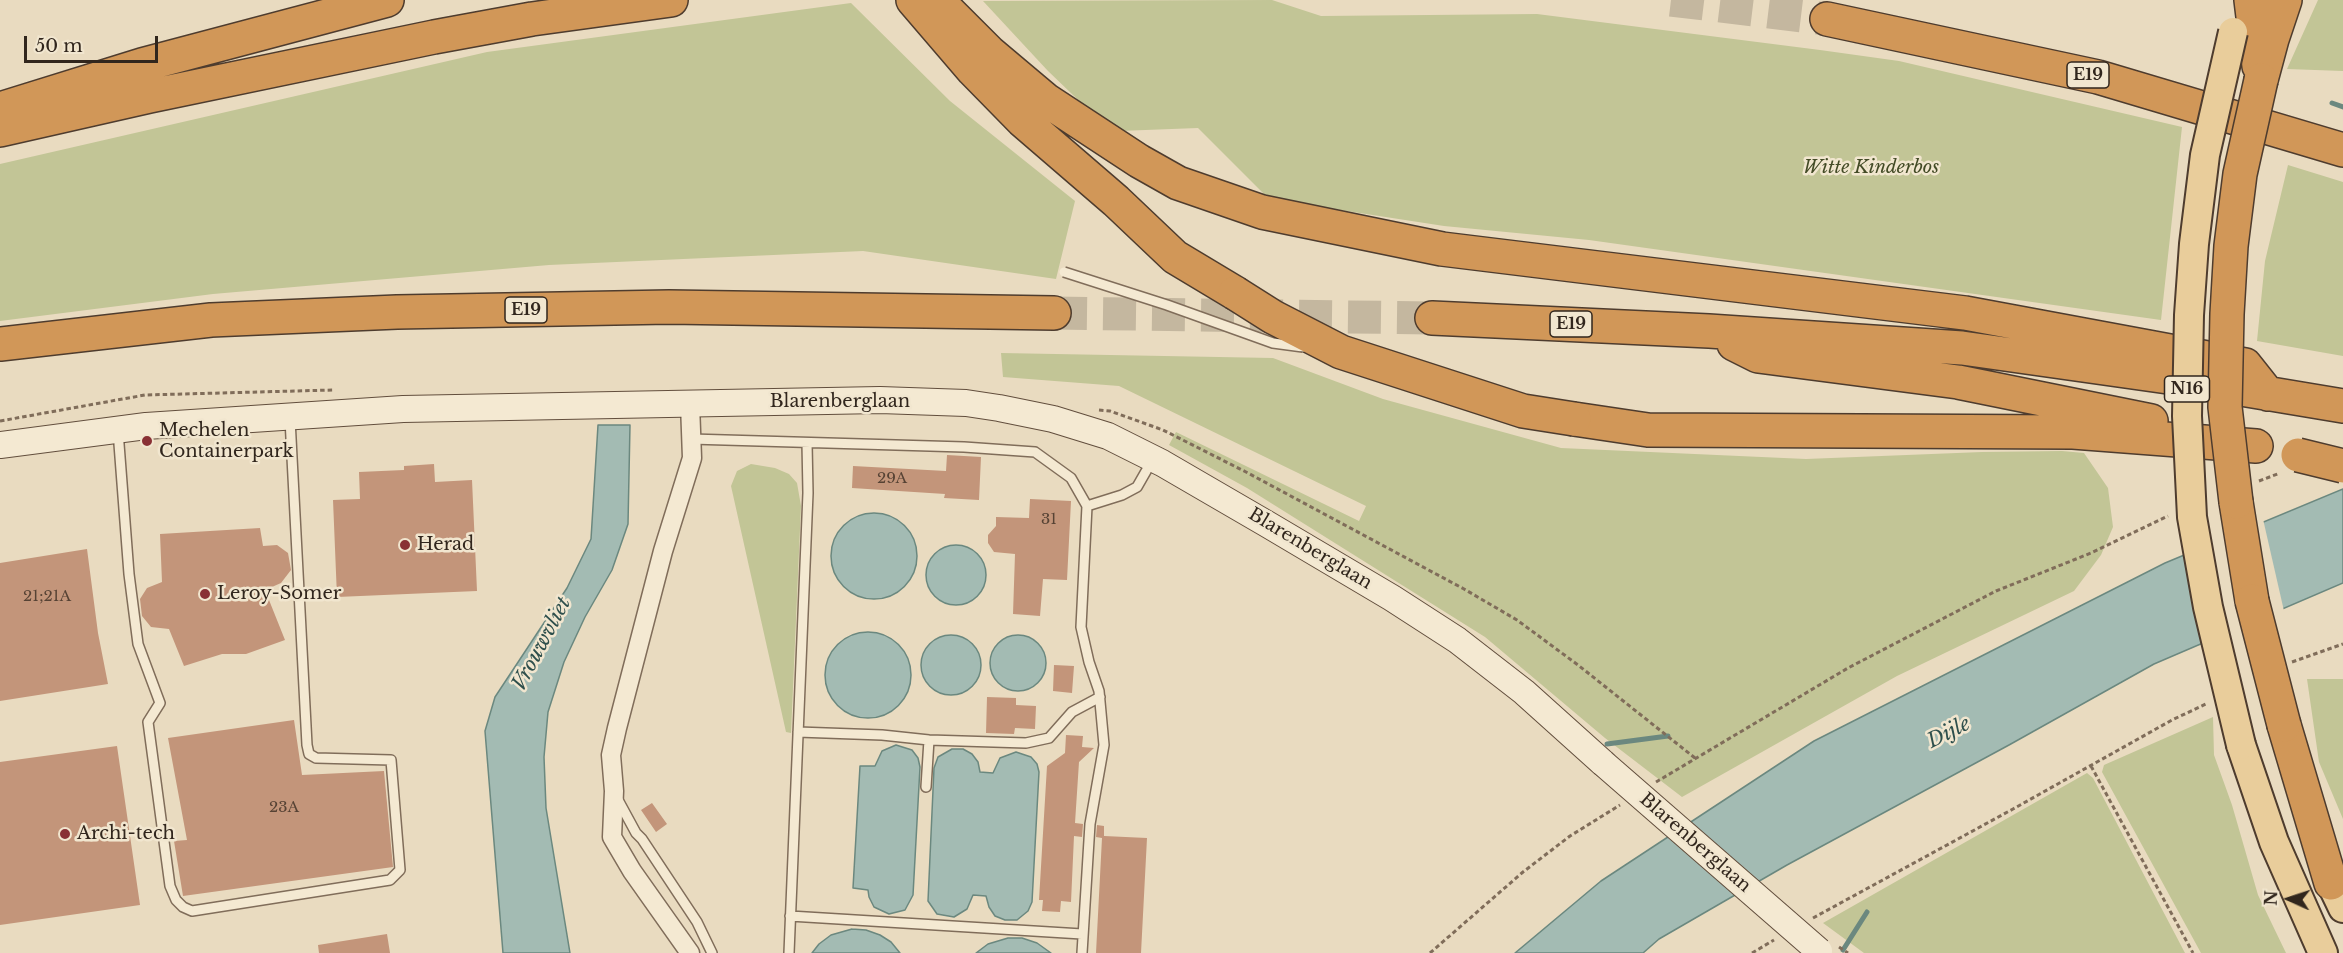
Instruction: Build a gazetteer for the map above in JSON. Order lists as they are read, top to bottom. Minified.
{"streets":{"highway":["E19","N16"],"street":["Blarenberglaan"]},"water":["Vrouwvliet","Dijle"],"parks":["Witte Kinderbos"],"places":["Mechelen Containerpark","Herad","Leroy-Somer","Archi-tech"],"house_numbers":["29A","31","21;21A","23A"],"scale_bar":"50 m","north":"left"}
